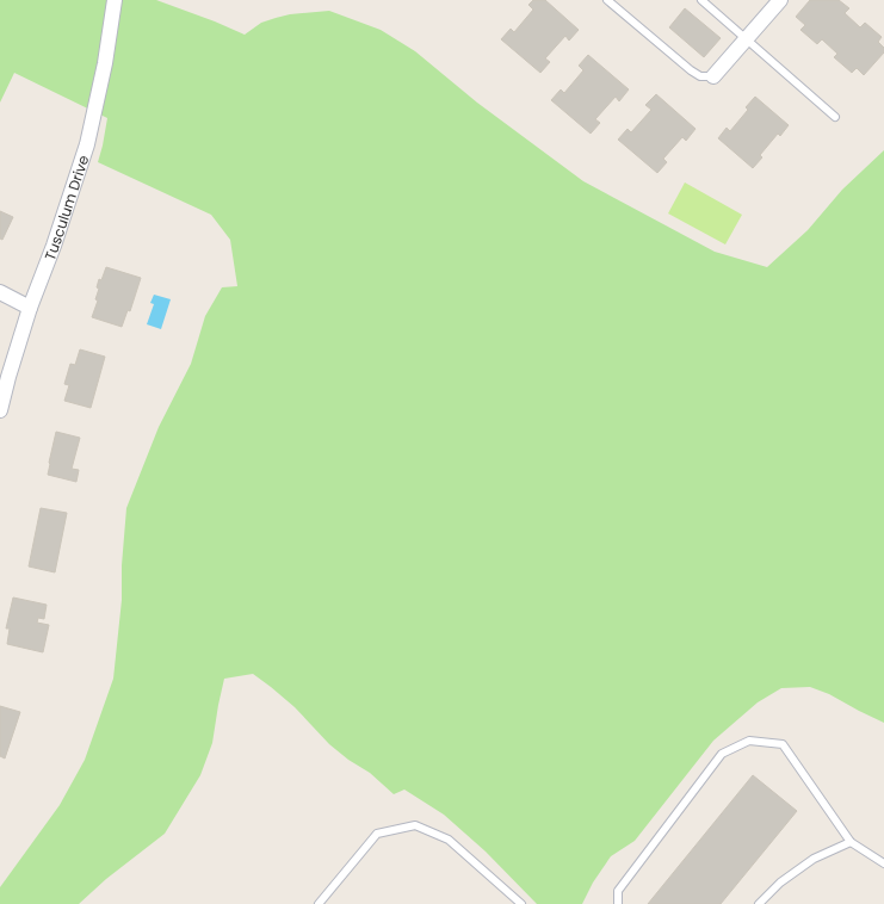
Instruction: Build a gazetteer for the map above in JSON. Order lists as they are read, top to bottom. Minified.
{"streets":{"street":["Tusculum Drive"]}}
